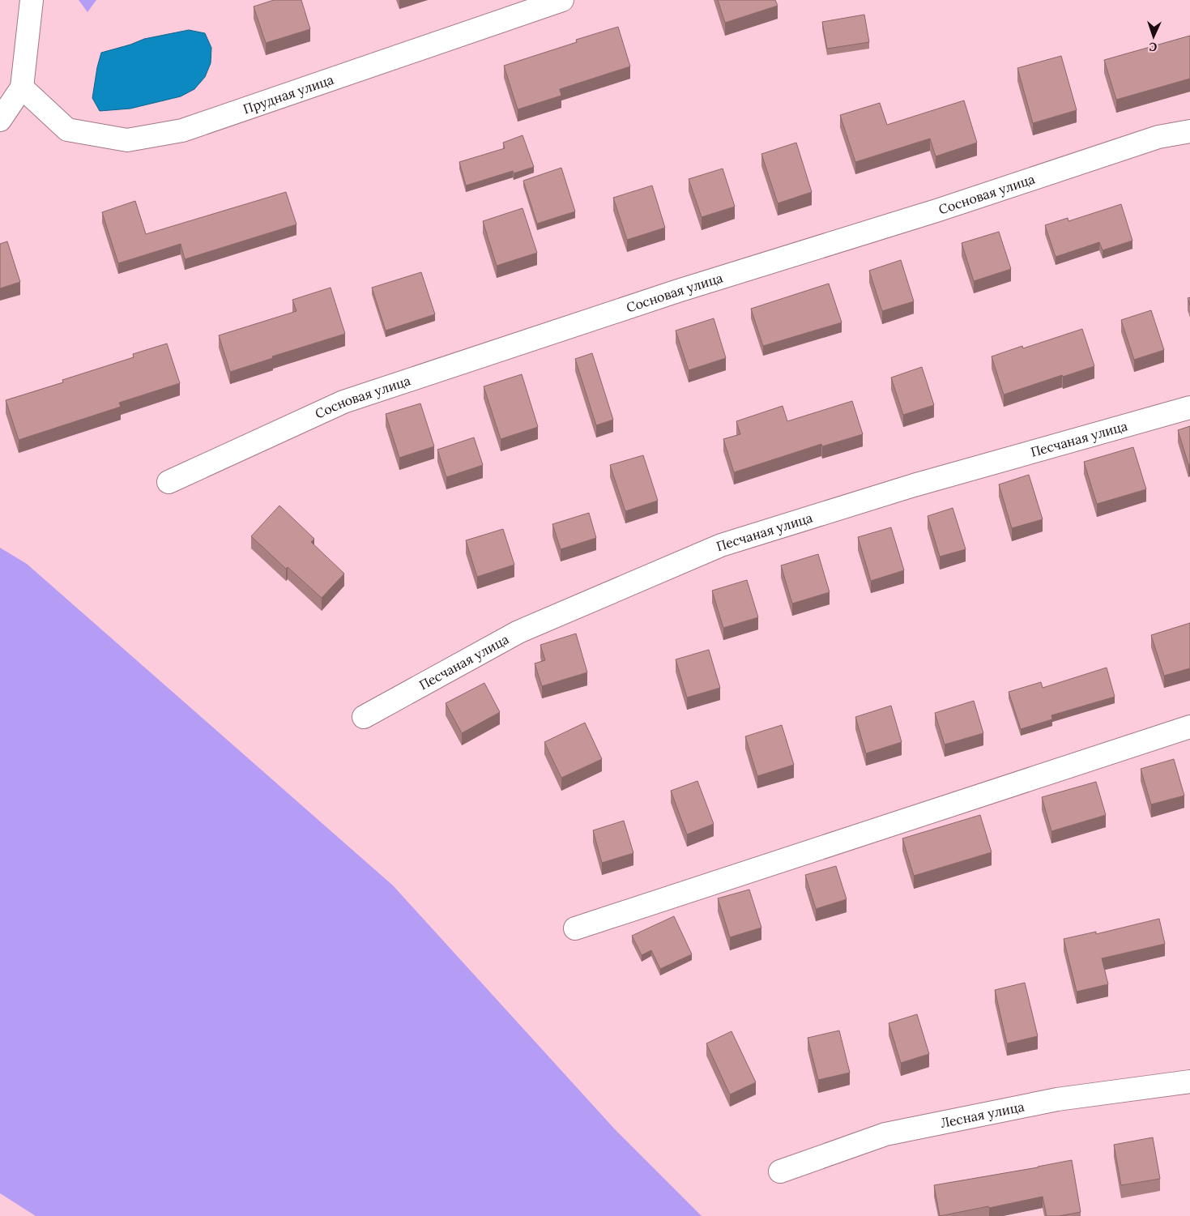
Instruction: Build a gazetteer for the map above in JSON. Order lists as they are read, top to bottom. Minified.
{"streets":{"street":["Прудная улица","Сосновая улица","Песчаная улица","Лесная улица"]},"north":"bottom"}
